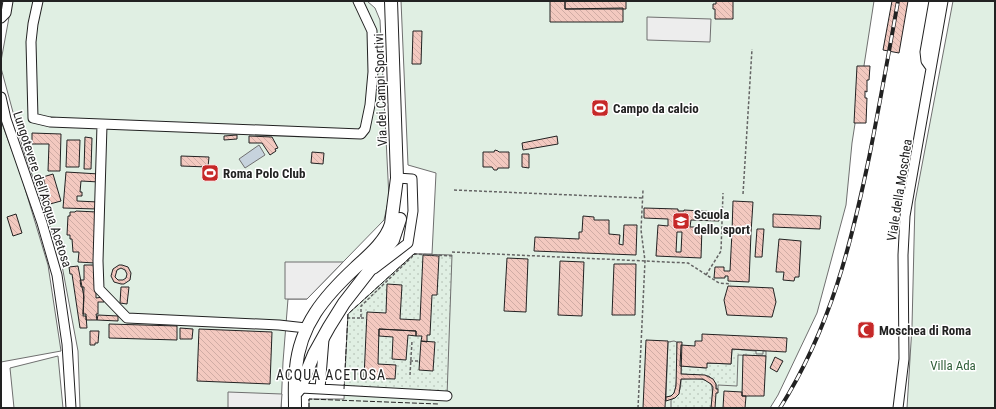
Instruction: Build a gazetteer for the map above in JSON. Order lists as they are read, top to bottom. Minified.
{"streets":{"main road":["Via dei Campi Sportivi"],"street":["Lungotevere dell'Acqua Acetosa","Viale della Moschea"]},"districts":["ACQUA ACETOSA"],"parks":["Villa Ada"],"places":{"sports":["Campo da calcio","Roma Polo Club"],"school or university":["Scuola dello sport"],"mosque":["Moschea di Roma"]}}
